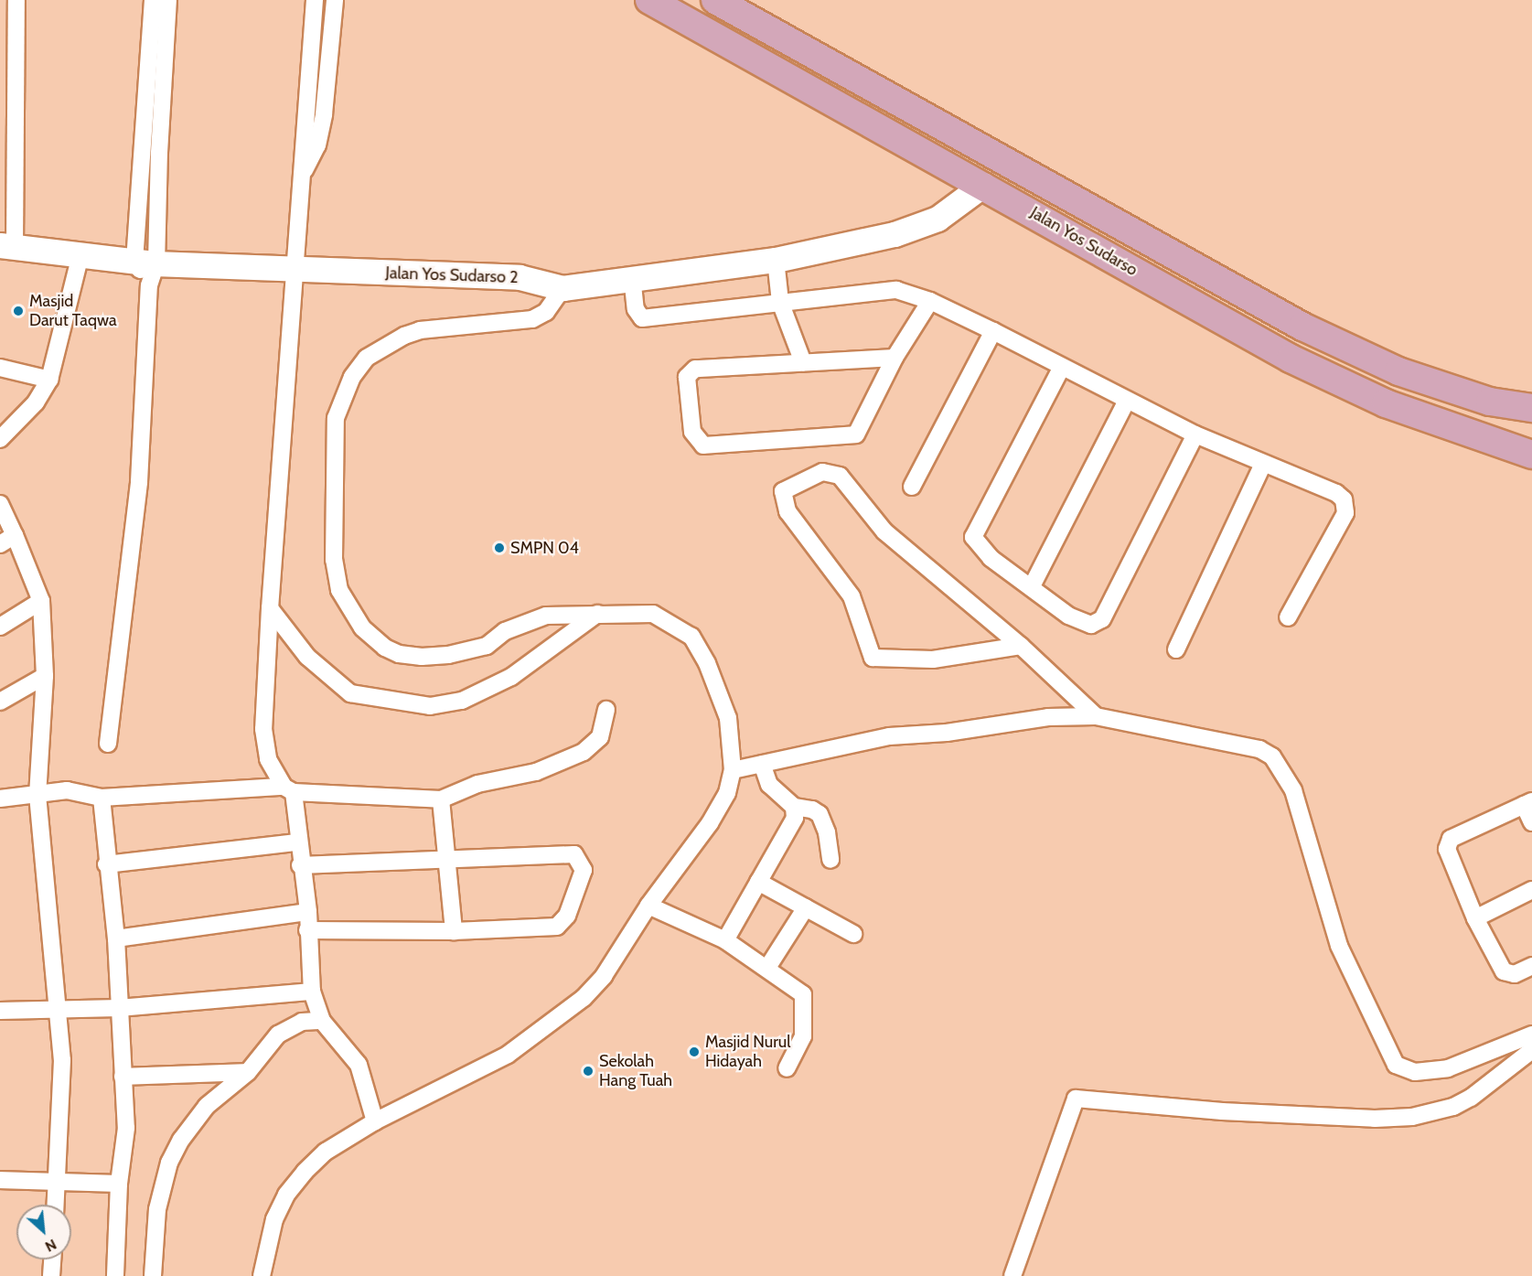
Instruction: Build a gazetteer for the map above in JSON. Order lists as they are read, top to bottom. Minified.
{"streets":{"main road":["Jalan Yos Sudarso","Jalan Yos Sudarso 2"]},"crossings":[["Jalan Yos Sudarso","Jalan Yos Sudarso 2"]],"places":["Masjid Darut Taqwa","SMPN 04","Masjid Nurul Hidayah","Sekolah Hang Tuah"],"north":"bottom right"}
